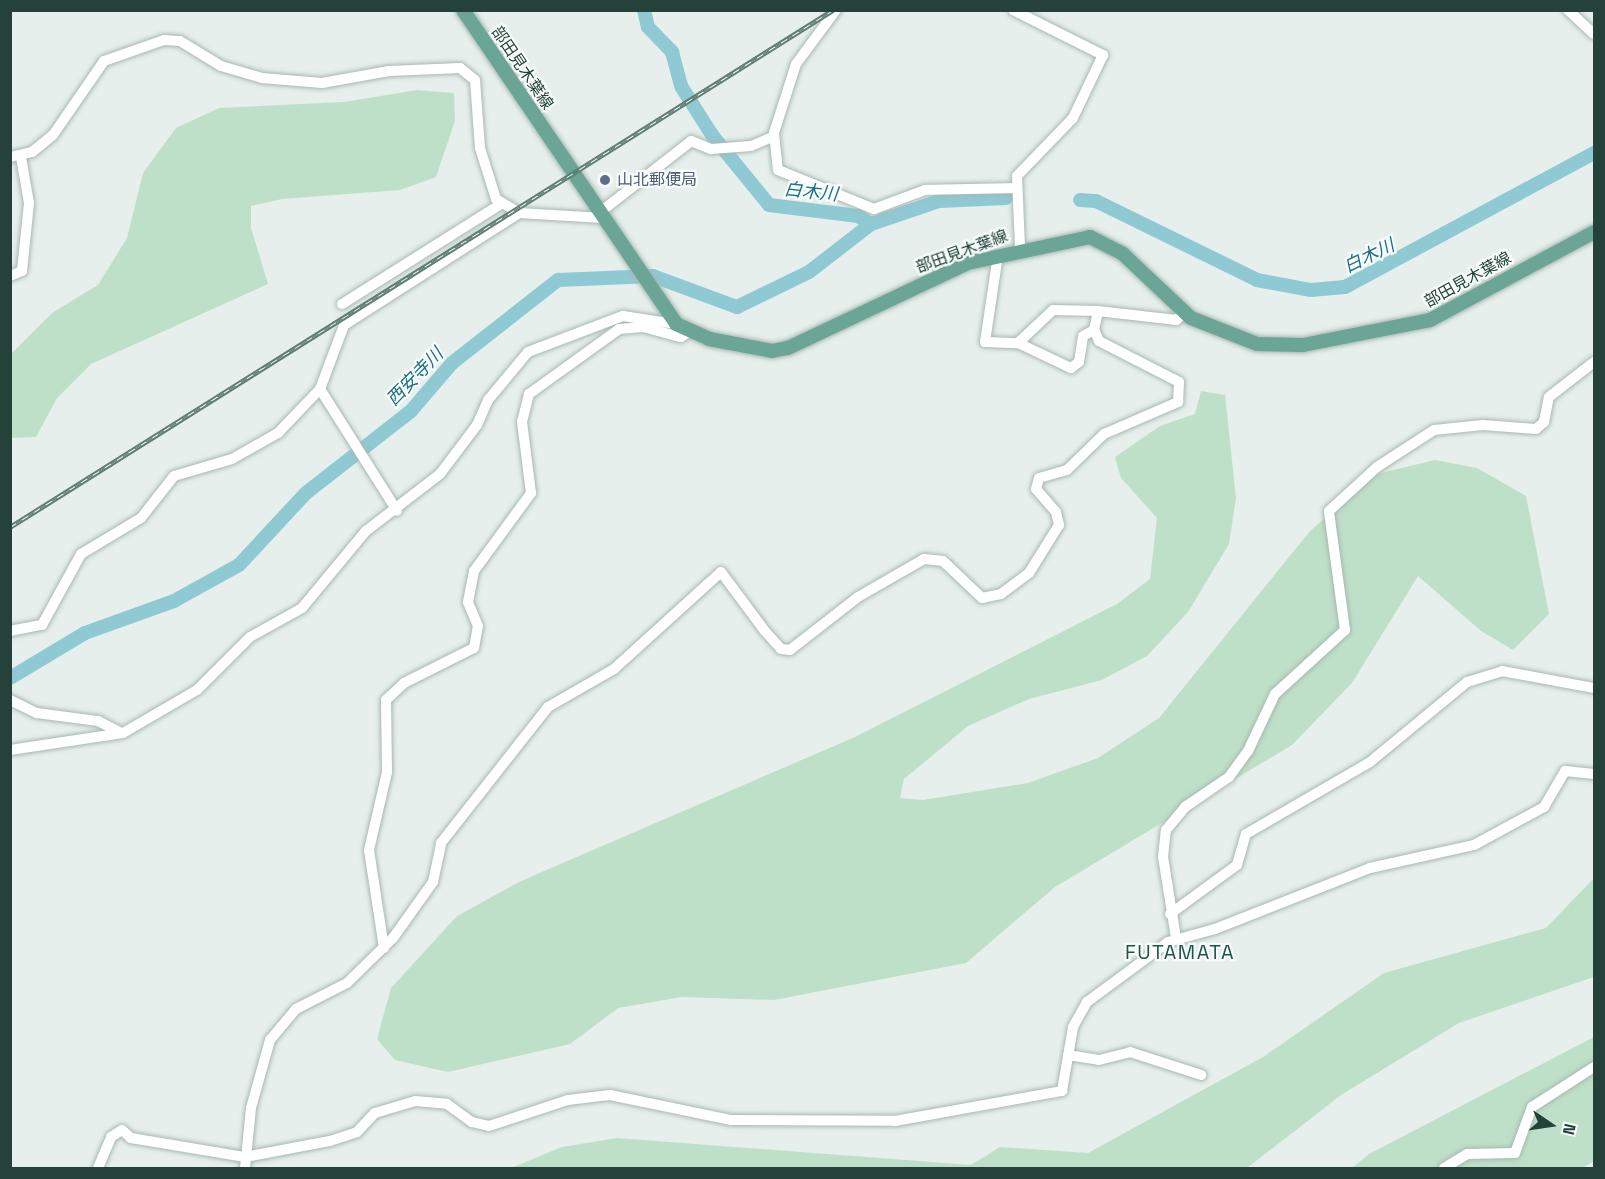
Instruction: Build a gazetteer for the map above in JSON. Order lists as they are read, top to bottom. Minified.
{"streets":{"main road":["部田見木葉線"]},"districts":["FUTAMATA"],"water":["白木川","西安寺川"],"places":["山北郵便局"],"north":"right"}
